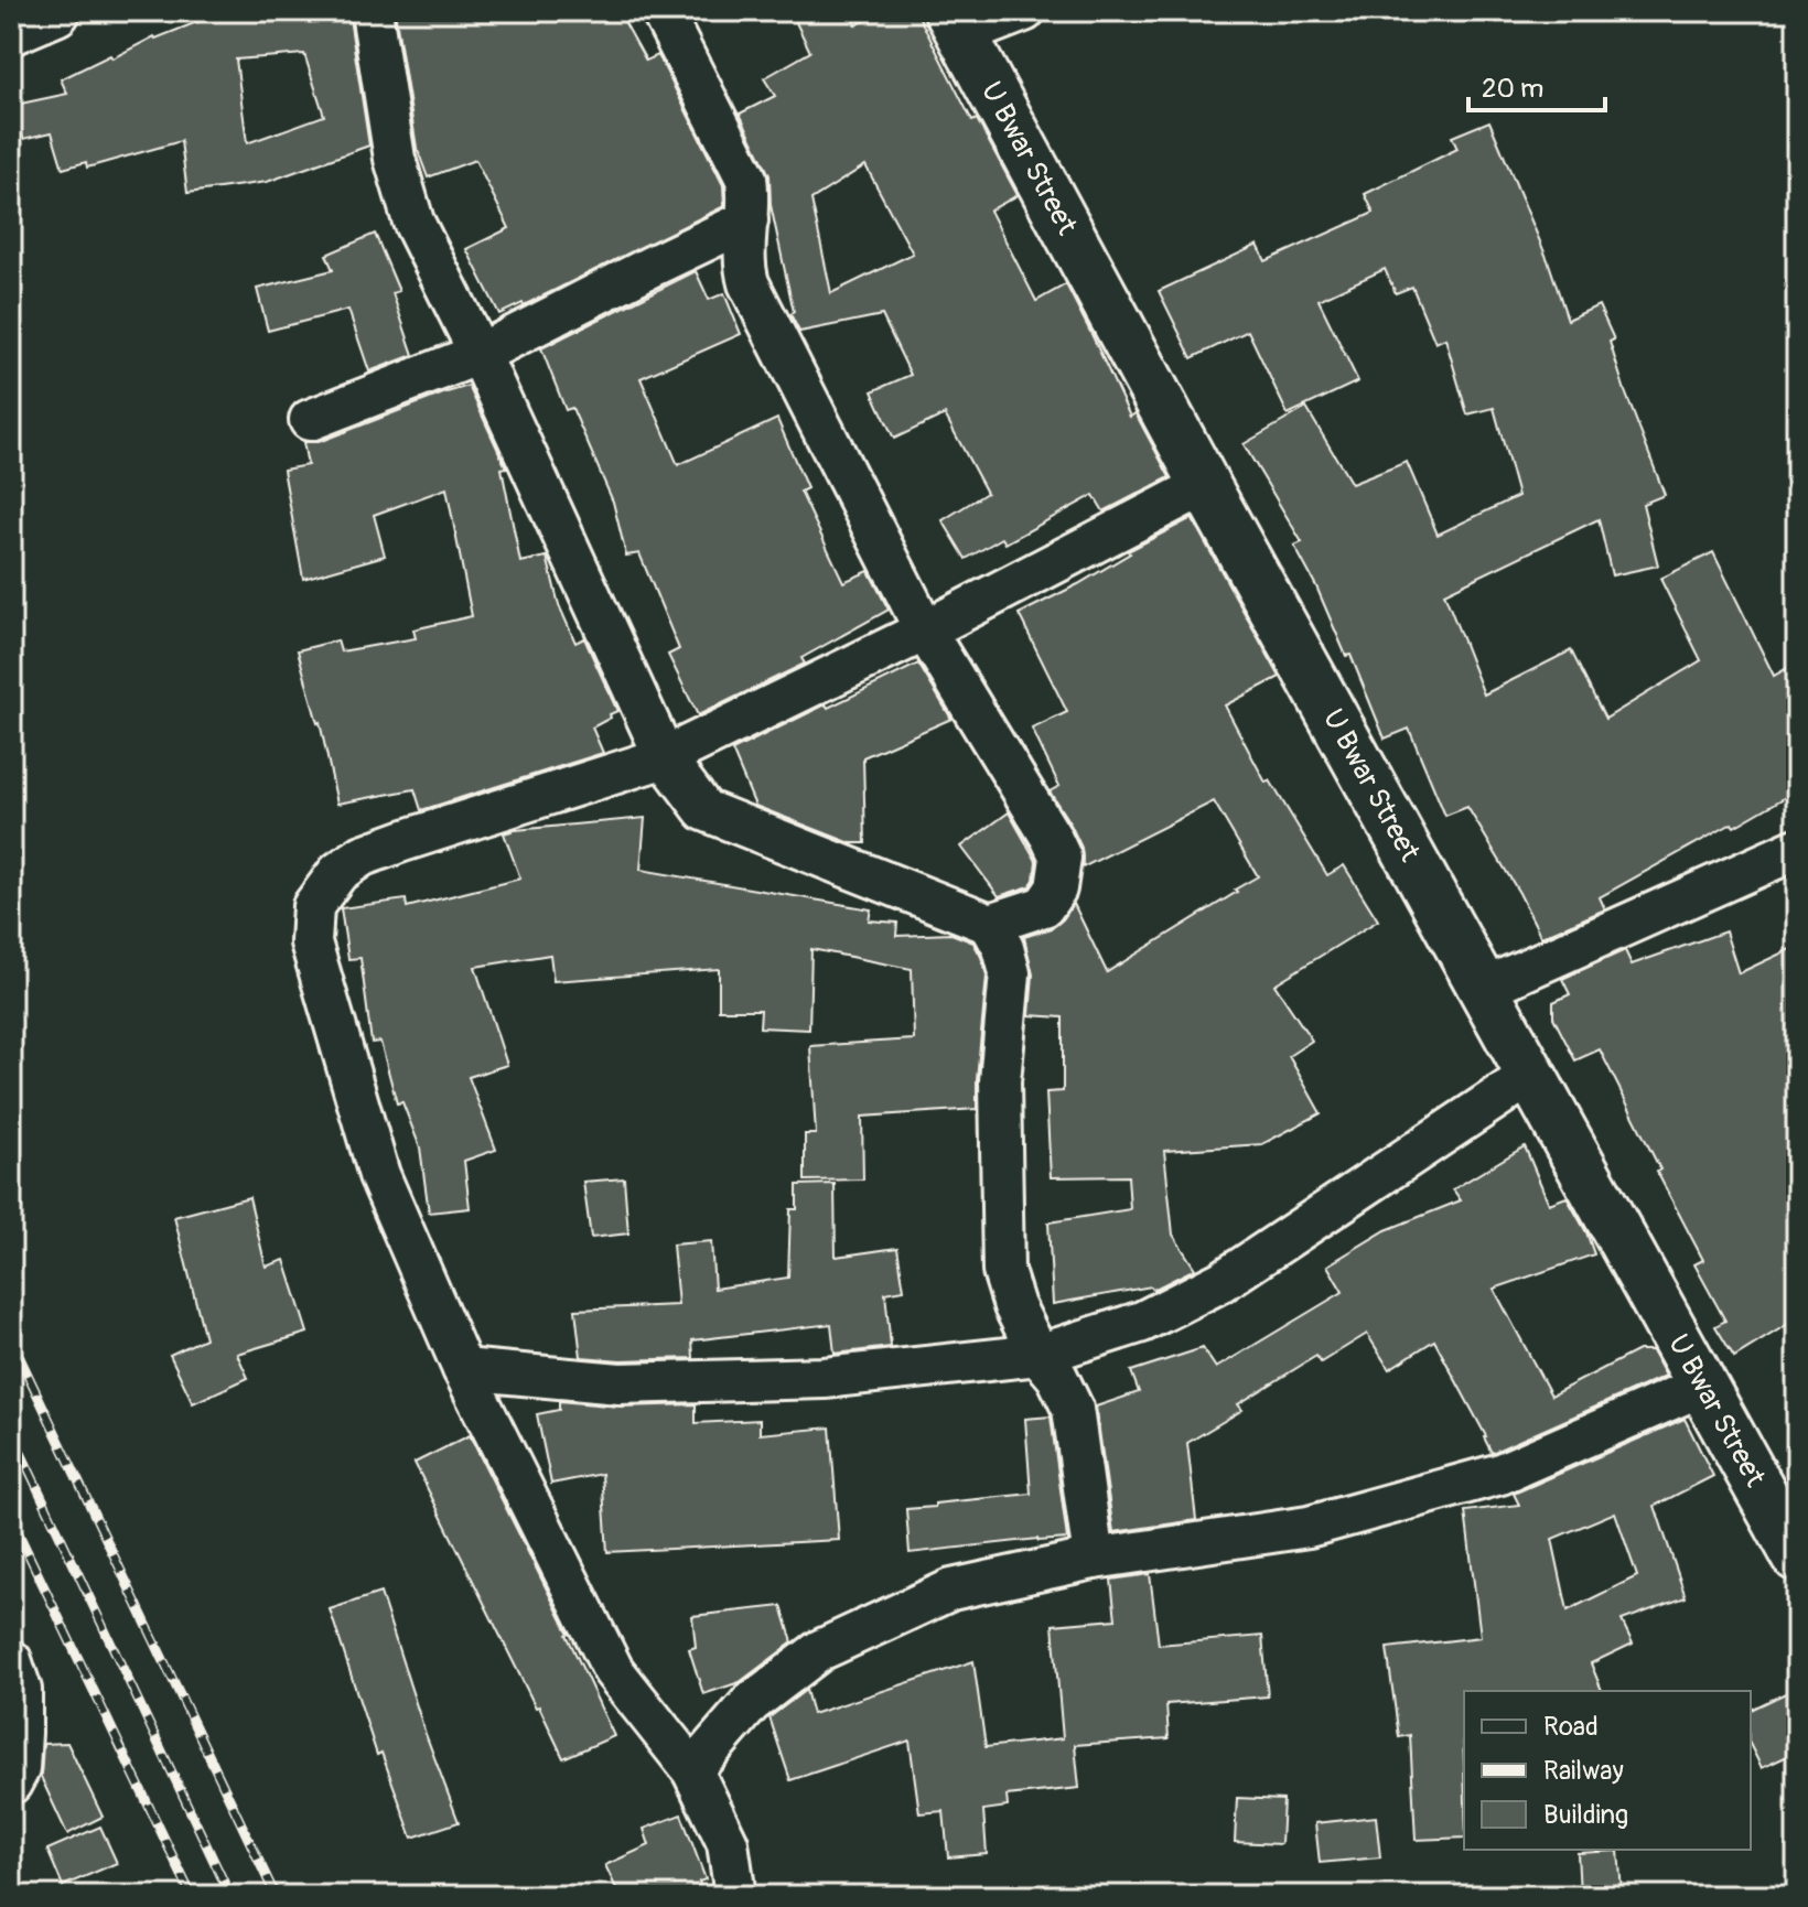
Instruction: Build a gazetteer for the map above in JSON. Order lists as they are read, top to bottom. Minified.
{"streets":{"street":["U Bwar Street"]},"legend":["Road","Railway","Building"],"scale_bar":"20 m"}
